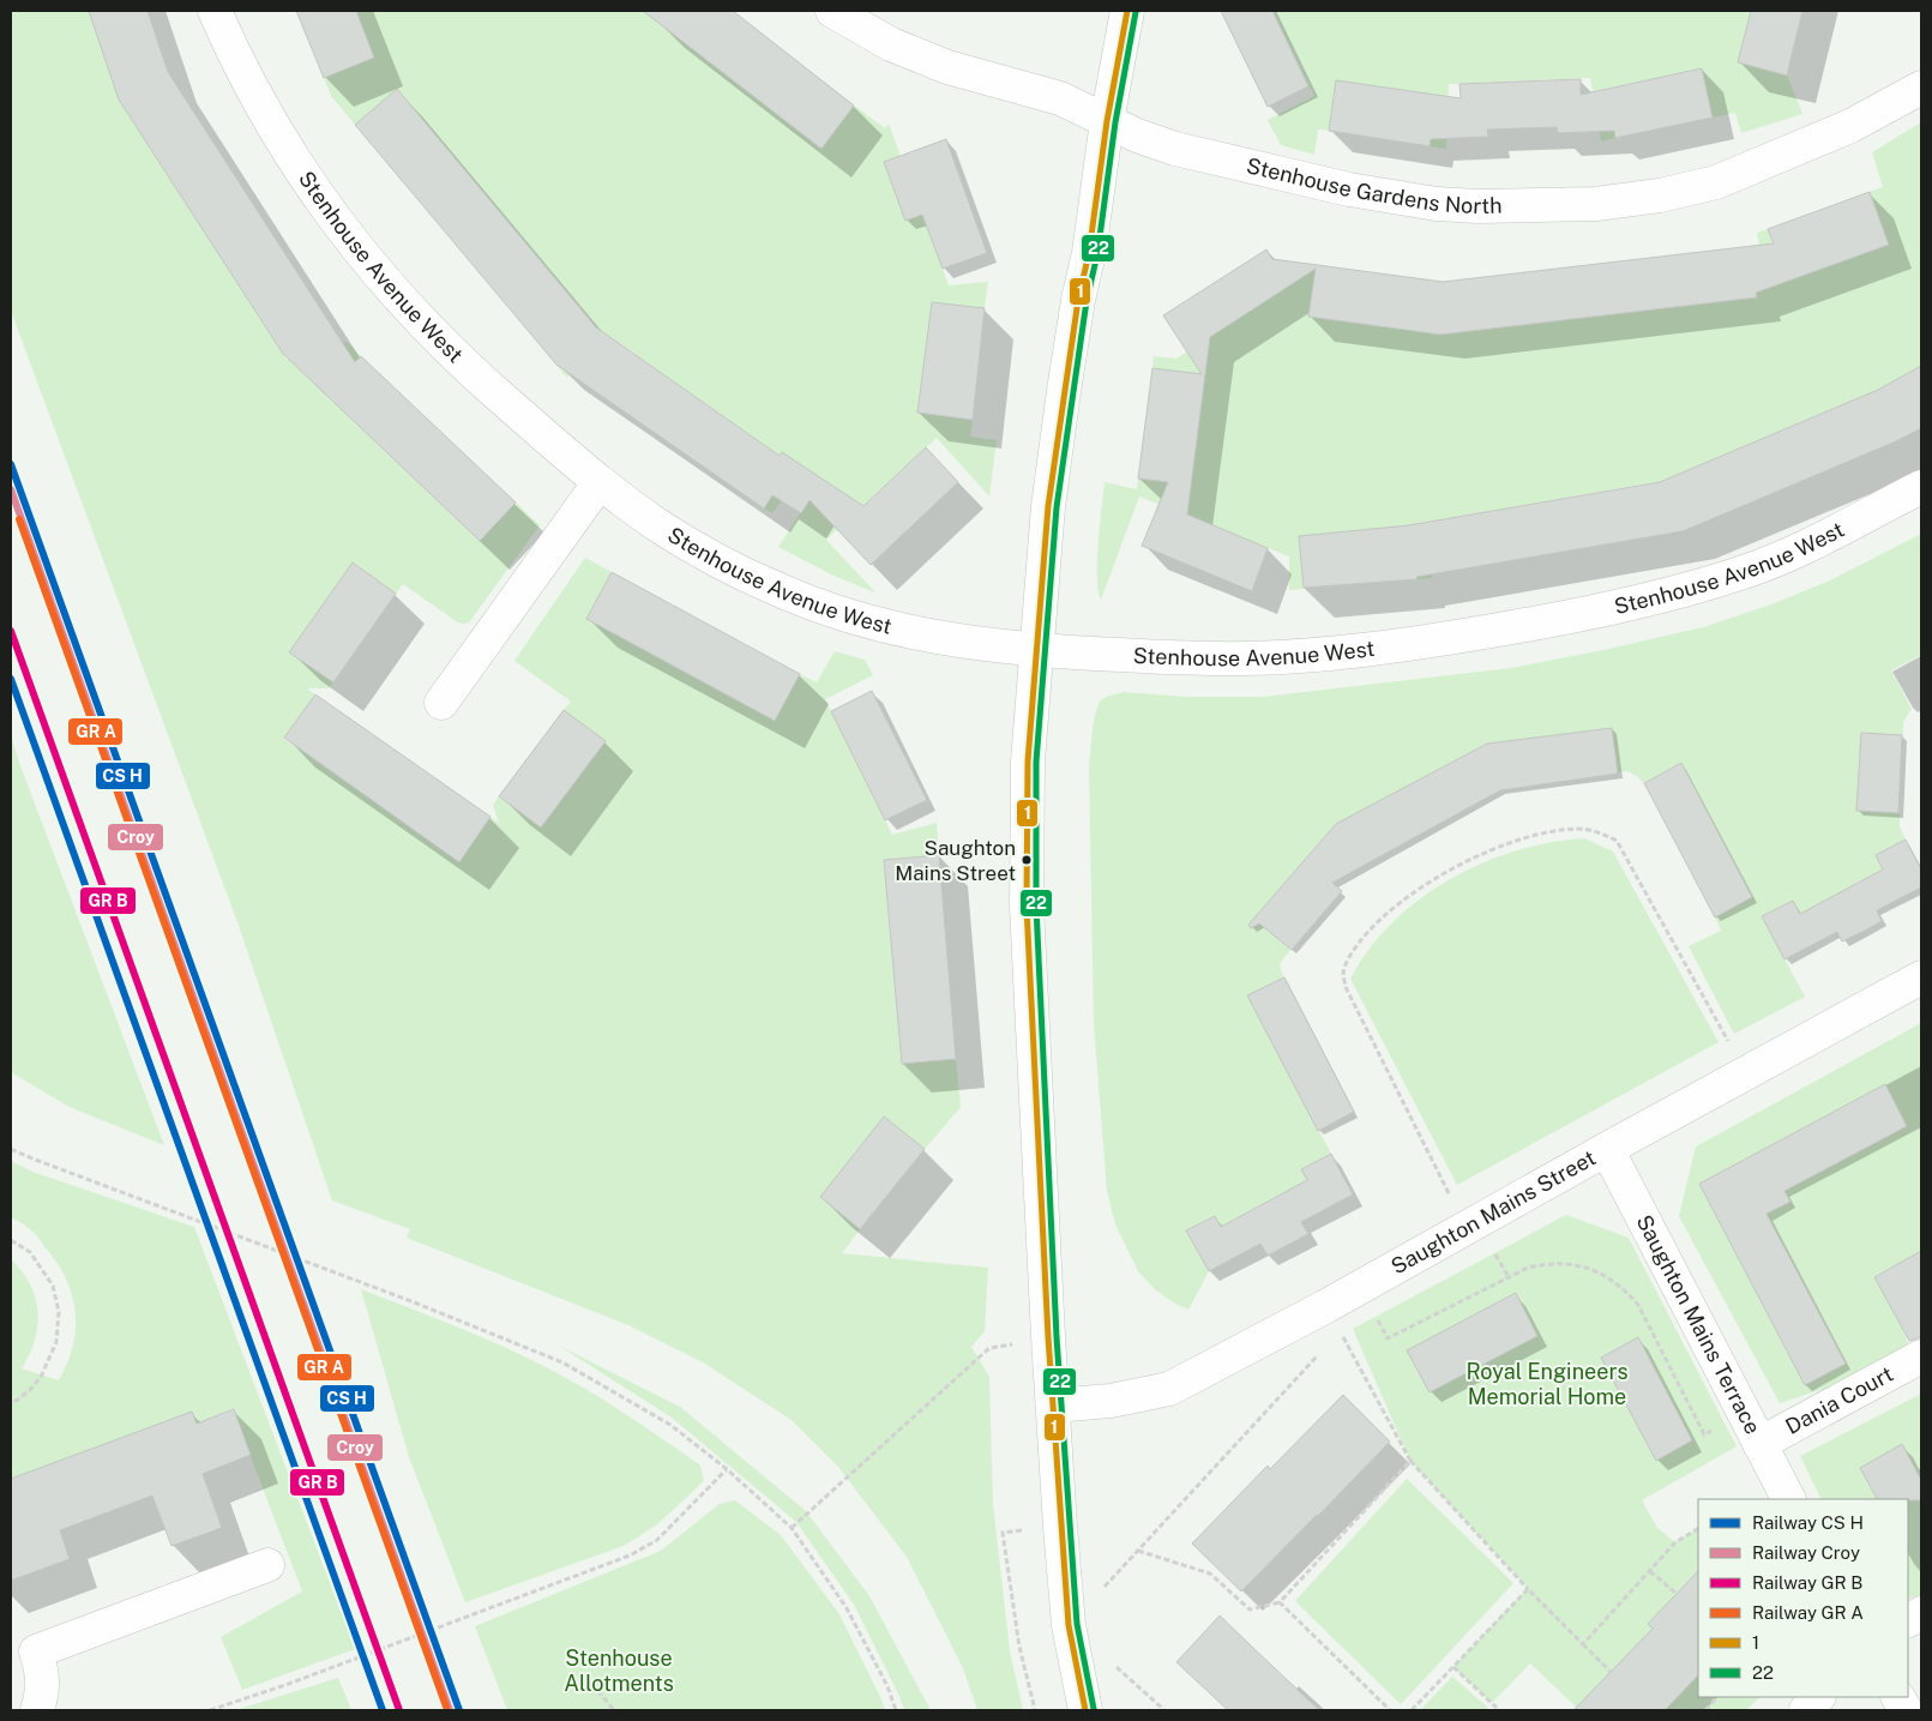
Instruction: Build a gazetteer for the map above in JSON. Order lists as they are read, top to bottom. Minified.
{"streets":{"street":["Stenhouse Gardens North","Stenhouse Avenue West","Saughton Mains Street","Saughton Mains Terrace","Dania Court"]},"crossings":[["Saughton Mains Street","Saughton Mains Terrace"],["Saughton Mains Terrace","Dania Court"]],"parks":["Royal Engineers Memorial Home","Stenhouse Allotments"],"places":["Saughton Mains Street"],"lines":["transit line 1","transit line 22","rail line Croy"],"legend":["Railway CS H","Railway Croy","Railway GR B","Railway GR A","1","22"]}
